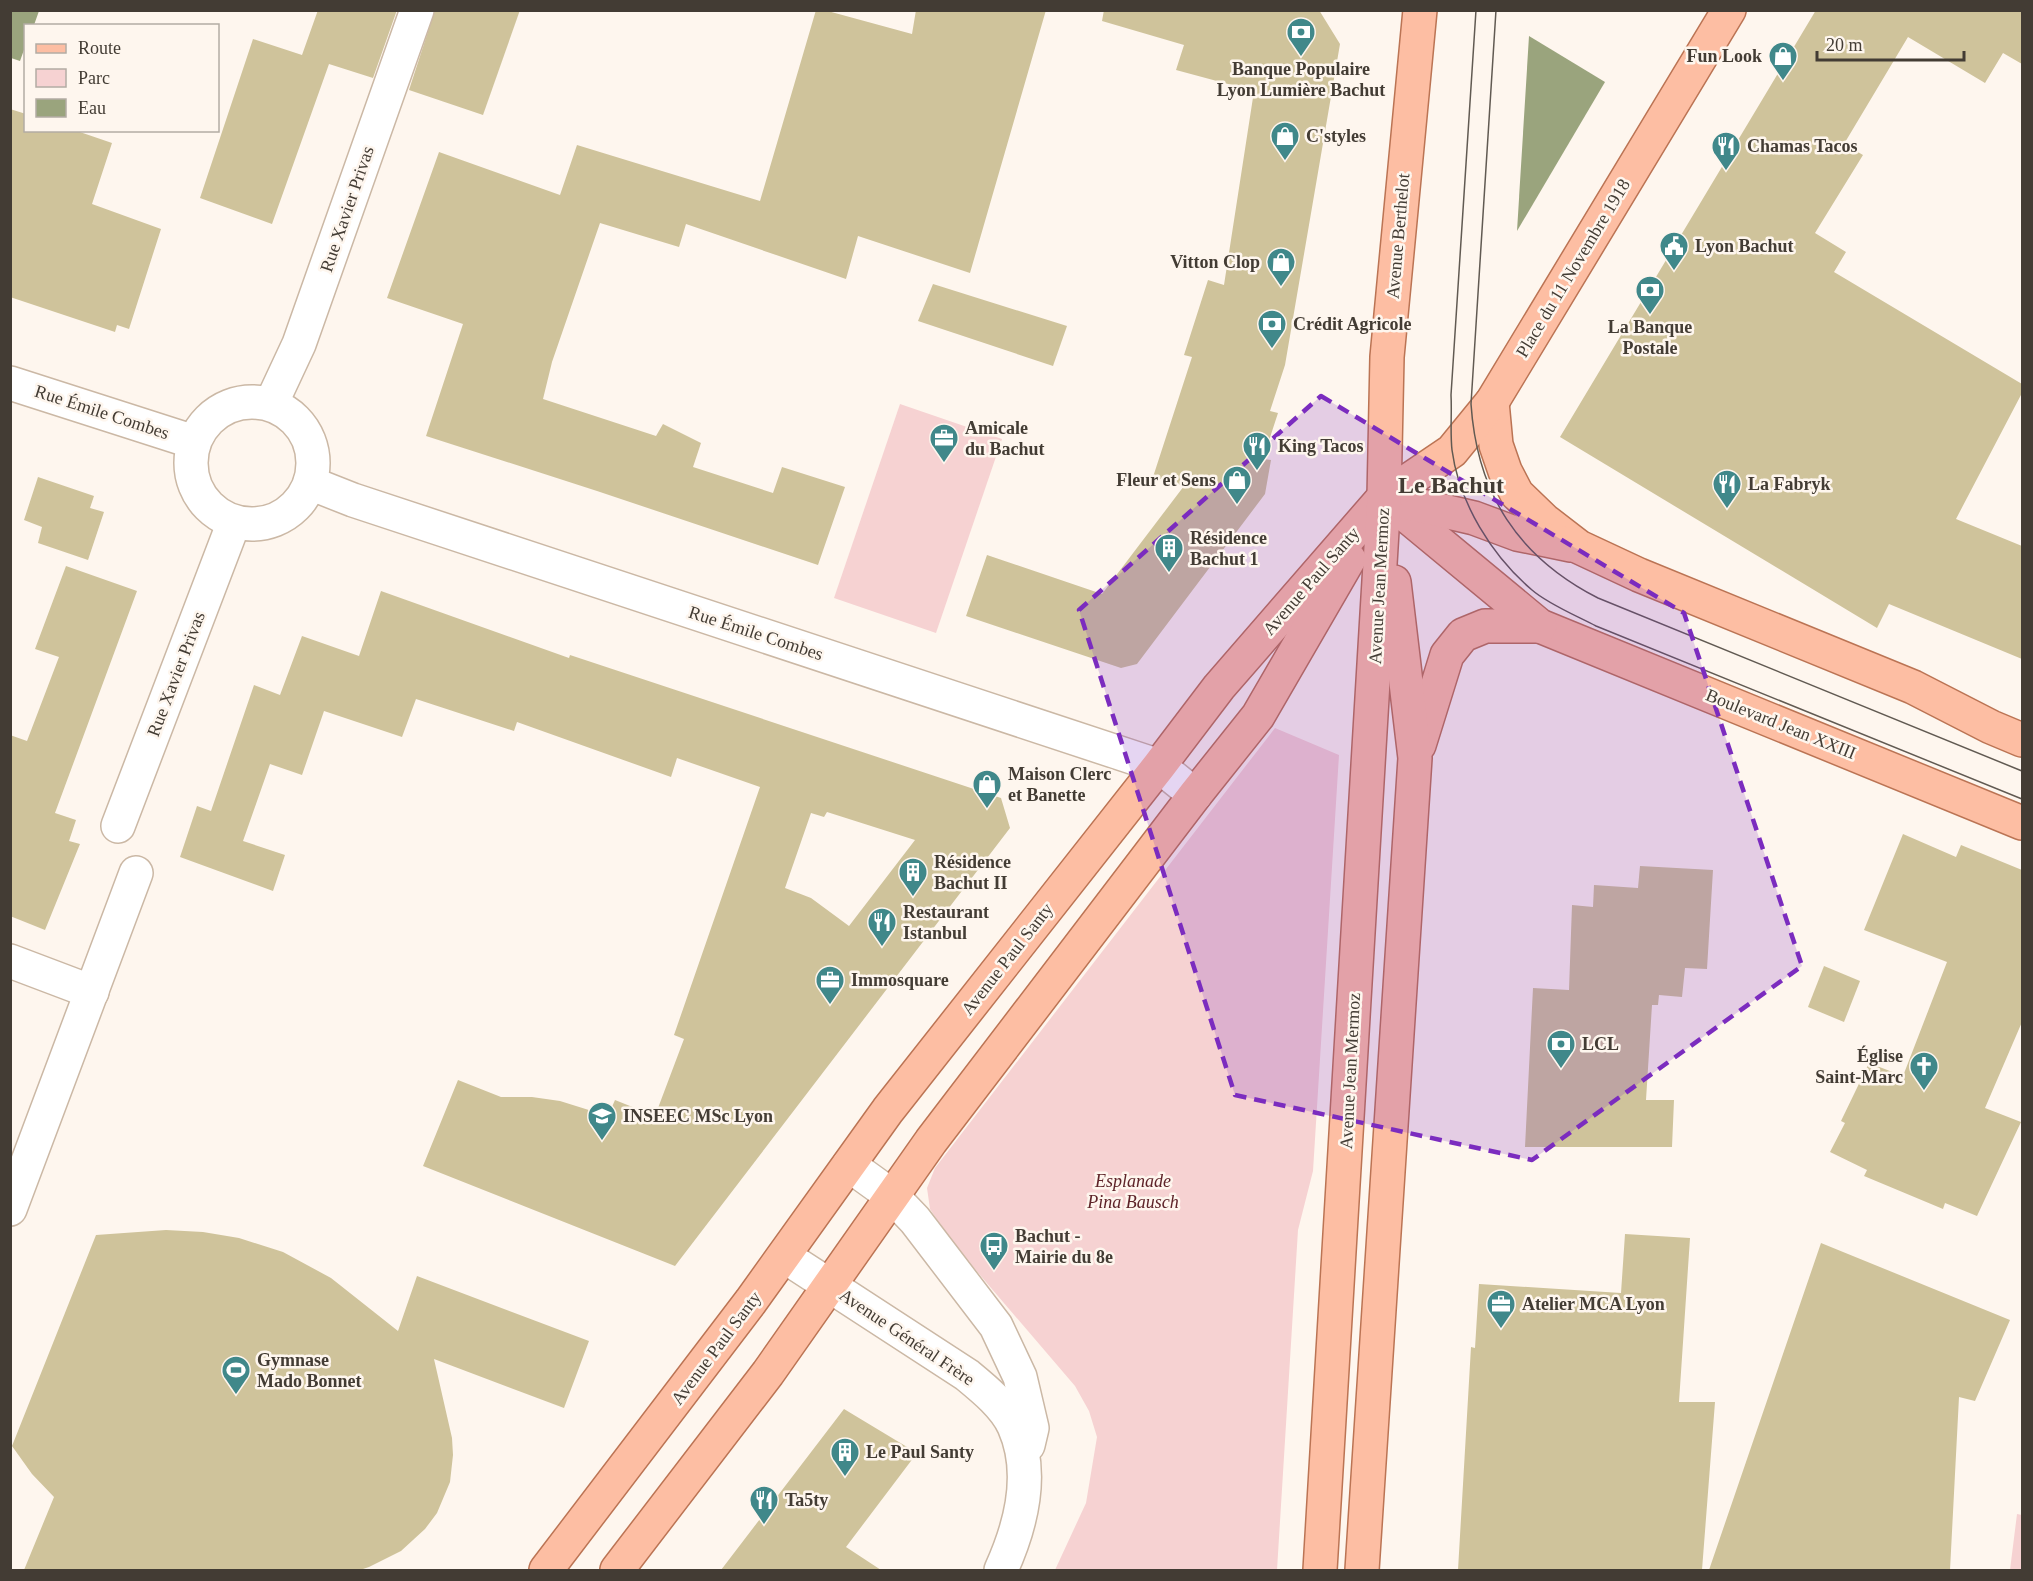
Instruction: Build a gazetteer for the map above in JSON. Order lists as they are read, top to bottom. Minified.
{"streets":{"main road":["Avenue Berthelot","Place du 11 Novembre 1918","Avenue Paul Santy","Avenue Jean Mermoz","Boulevard Jean XXIII"],"street":["Rue Xavier Privas","Rue Émile Combes","Avenue Général Frère"]},"crossings":[["Rue Xavier Privas","Rue Émile Combes"],["Avenue Berthelot","Place du 11 Novembre 1918"],["Avenue Berthelot","Avenue Paul Santy"],["Avenue Berthelot","Avenue Jean Mermoz"],["Avenue Berthelot","Boulevard Jean XXIII"],["Place du 11 Novembre 1918","Avenue Paul Santy"],["Place du 11 Novembre 1918","Avenue Jean Mermoz"],["Place du 11 Novembre 1918","Boulevard Jean XXIII"],["Rue Émile Combes","Avenue Paul Santy"],["Avenue Paul Santy","Avenue Jean Mermoz"],["Avenue Paul Santy","Boulevard Jean XXIII"],["Avenue Paul Santy","Avenue Général Frère"],["Avenue Jean Mermoz","Boulevard Jean XXIII"]],"districts":["Le Bachut"],"parks":["Esplanade Pina Bausch"],"places":{"bank":["Banque Populaire Lyon Lumière Bachut","La Banque Postale","Crédit Agricole","LCL"],"shop":["Fun Look","C'styles","Vitton Clop","Fleur et Sens","Maison Clerc et Banette"],"restaurant":["Chamas Tacos","King Tacos","La Fabryk","Restaurant Istanbul","Ta5ty"],"public building":["Lyon Bachut"],"office":["Amicale du Bachut","Immosquare","Atelier MCA Lyon"],"building":["Résidence Bachut 1","Résidence Bachut II","Le Paul Santy"],"church":["Église Saint-Marc"],"school or university":["INSEEC MSc Lyon"],"bus stop":["Bachut - Mairie du 8e"],"sports":["Gymnase Mado Bonnet"]},"legend":["Route","Parc","Eau"],"scale_bar":"20 m"}
